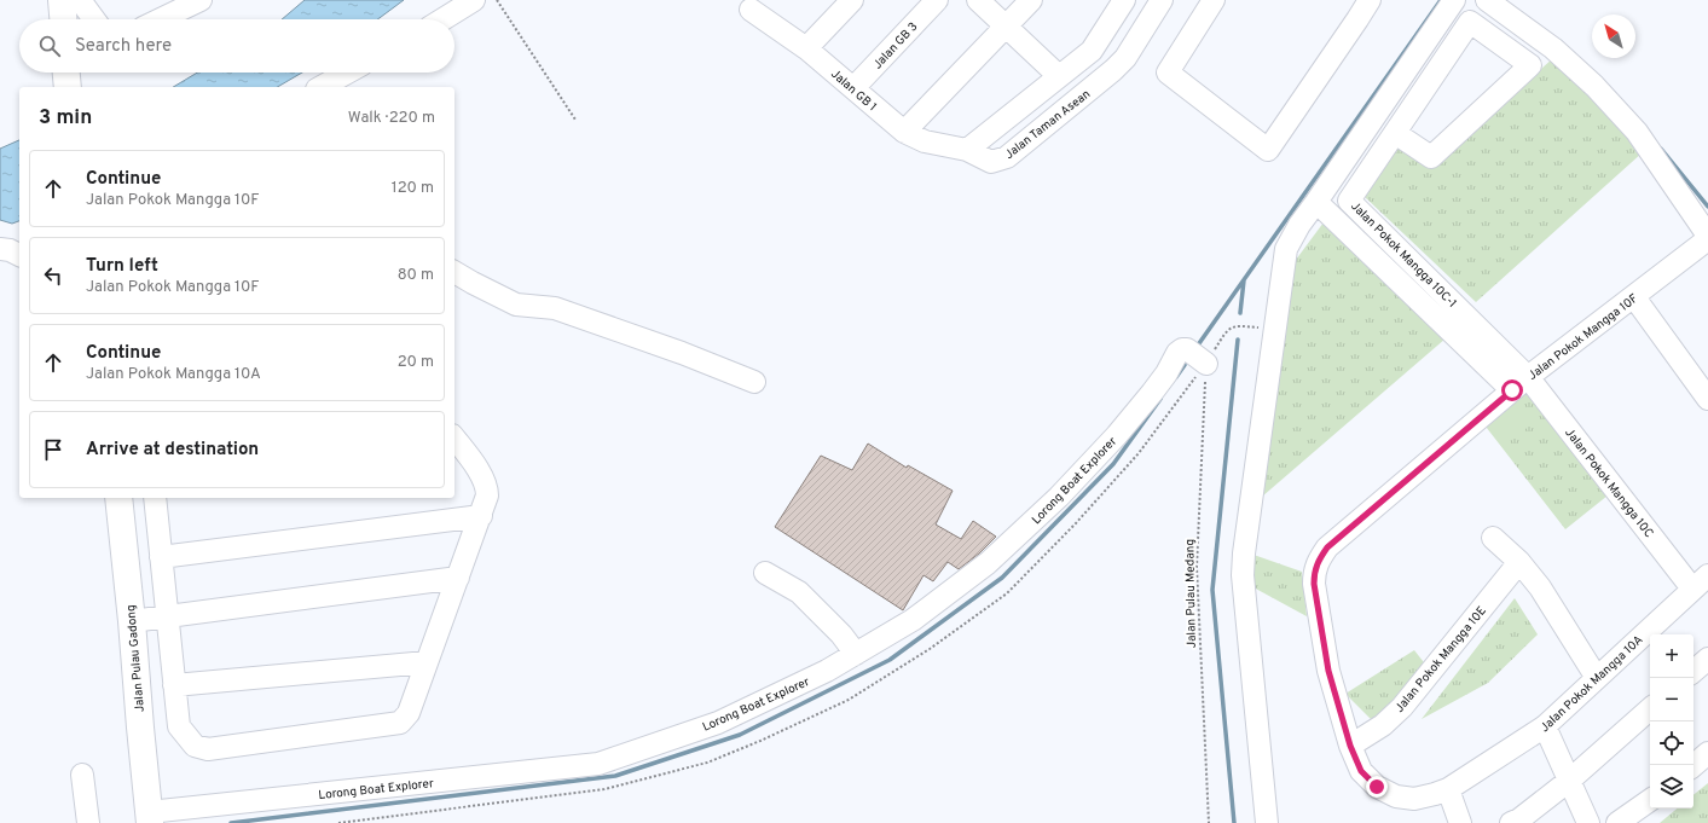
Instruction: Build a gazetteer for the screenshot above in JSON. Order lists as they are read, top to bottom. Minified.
{"streets":{"main road":["Jalan Pulau Gadong"],"street":["Jalan GB 3","Jalan GB 1","Jalan Taman Asean","Jalan Pokok Mangga 10C-1","Jalan Pokok Mangga 10F","Lorong Boat Explorer","Jalan Pokok Mangga 10C","Jalan Pokok Mangga 10E","Jalan Pokok Mangga 10A"],"path":["Jalan Pulau Medang"]},"crossings":[["Jalan GB 3","Jalan GB 1"],["Jalan GB 1","Jalan Taman Asean"],["Jalan Pokok Mangga 10C-1","Jalan Pokok Mangga 10F"],["Jalan Pokok Mangga 10C-1","Jalan Pokok Mangga 10C"],["Jalan Pokok Mangga 10F","Jalan Pokok Mangga 10C"],["Jalan Pokok Mangga 10F","Jalan Pokok Mangga 10E"],["Jalan Pokok Mangga 10F","Jalan Pokok Mangga 10A"],["Lorong Boat Explorer","Jalan Pulau Medang"],["Lorong Boat Explorer","Jalan Pulau Gadong"],["Jalan Pokok Mangga 10C","Jalan Pokok Mangga 10A"],["Jalan Pokok Mangga 10E","Jalan Pokok Mangga 10A"]],"north":"top left","page":{"search":"Search here","heading":["3 min","Walk · 220 m"],"list":[["Continue","Jalan Pokok Mangga 10F","120 m"],["Turn left","Jalan Pokok Mangga 10F","80 m"],["Continue","Jalan Pokok Mangga 10A","20 m"],"Arrive at destination"],"map_buttons":["+","−"]}}
